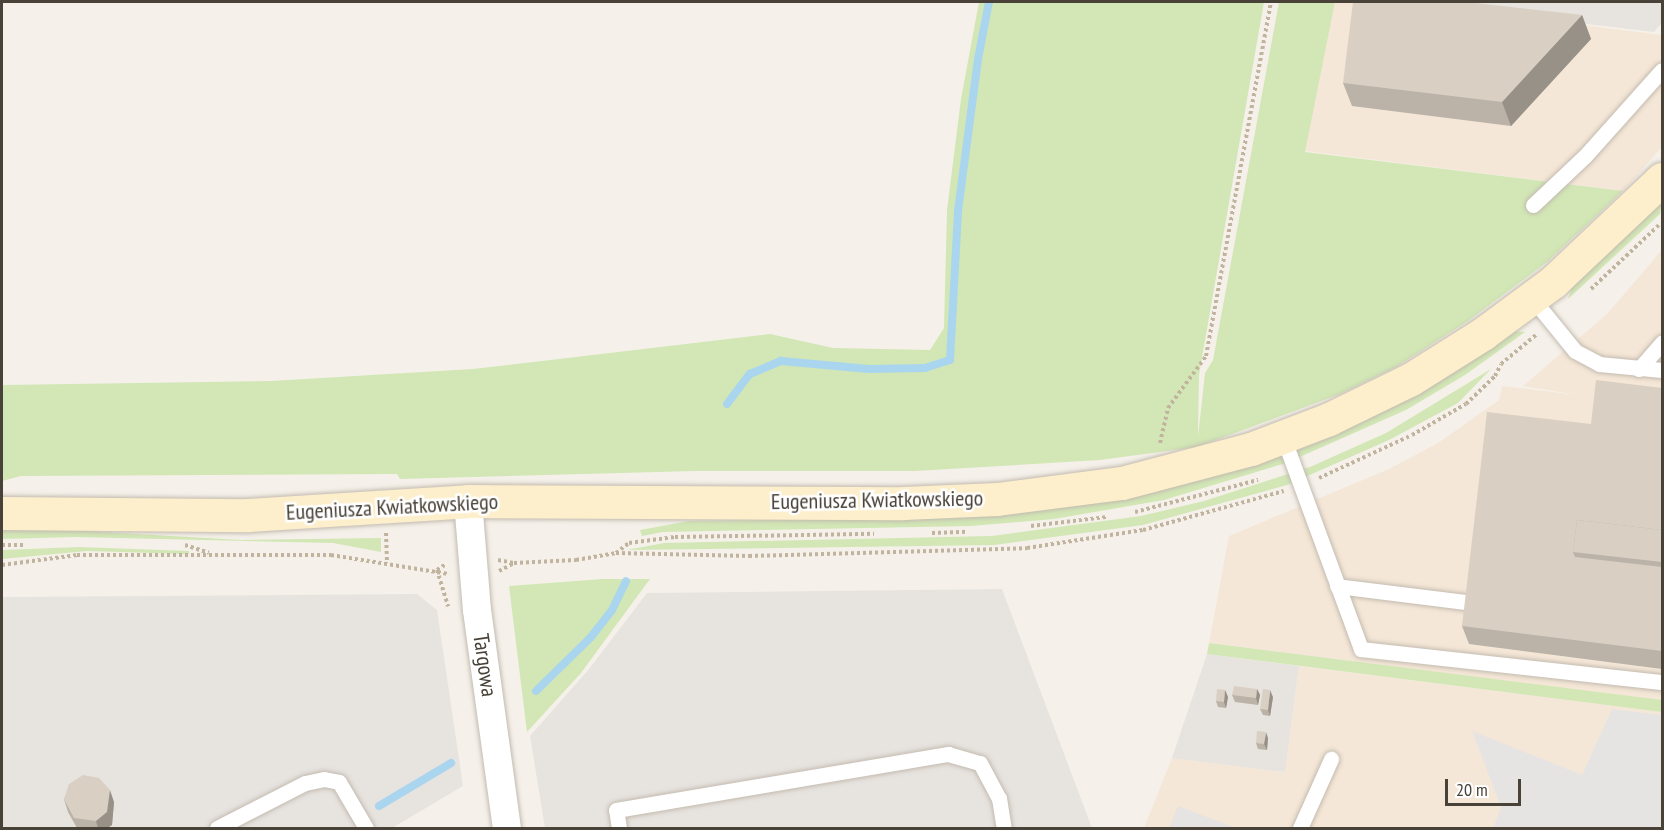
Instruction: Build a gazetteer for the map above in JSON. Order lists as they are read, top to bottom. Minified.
{"streets":{"main road":["Eugeniusza Kwiatkowskiego"],"street":["Targowa"]},"crossings":[["Eugeniusza Kwiatkowskiego","Targowa"]],"scale_bar":"20 m"}
